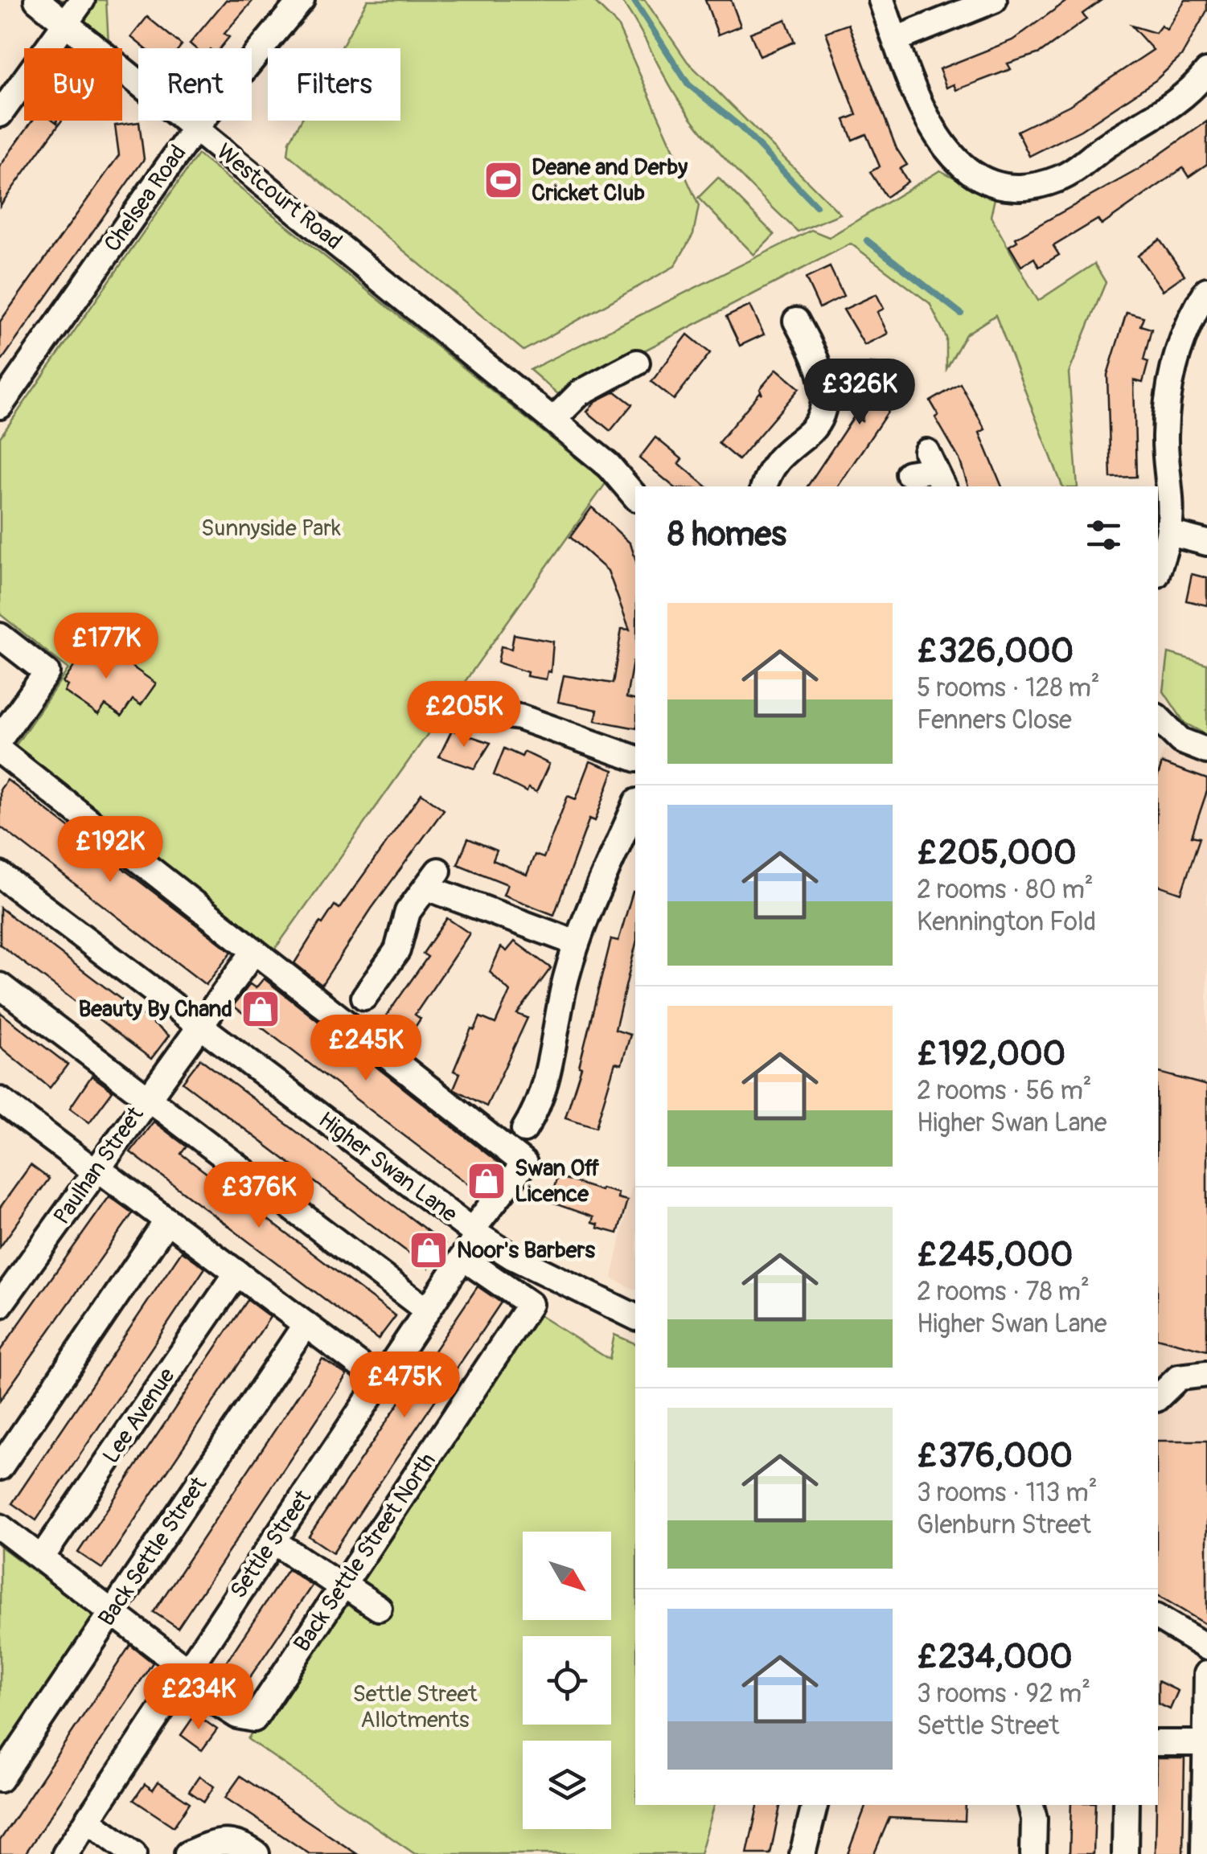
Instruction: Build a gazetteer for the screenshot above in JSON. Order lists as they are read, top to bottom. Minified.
{"streets":{"street":["Westcourt Road","Chelsea Road","Paulhan Street","Higher Swan Lane","Lee Avenue","Settle Street","Back Settle Street","Back Settle Street North"]},"crossings":[["Westcourt Road","Chelsea Road"],["Paulhan Street","Higher Swan Lane"],["Paulhan Street","Settle Street"],["Higher Swan Lane","Settle Street"],["Settle Street","Back Settle Street North"]],"parks":["Sunnyside Park","Settle Street Allotments"],"places":{"sports":["Deane and Derby Cricket Club"],"shop":["Beauty By Chand","Swan Off Licence","Noor's Barbers"]},"north":"bottom right","page":{"chip":["Buy","Rent","Filters"],"price":["£326K","£177K","£205K","£192K","£245K","£376K","£475K","£234K"],"heading":"8 homes","list":[{"name":"£326,000","note":"5 rooms · 128 m² · Fenners Close"},{"name":"£205,000","note":"2 rooms · 80 m² · Kennington Fold"},{"name":"£192,000","note":"2 rooms · 56 m² · Higher Swan Lane"},{"name":"£245,000","note":"2 rooms · 78 m² · Higher Swan Lane"},{"name":"£376,000","note":"3 rooms · 113 m² · Glenburn Street"},{"name":"£234,000","note":"3 rooms · 92 m² · Settle Street"}]}}
